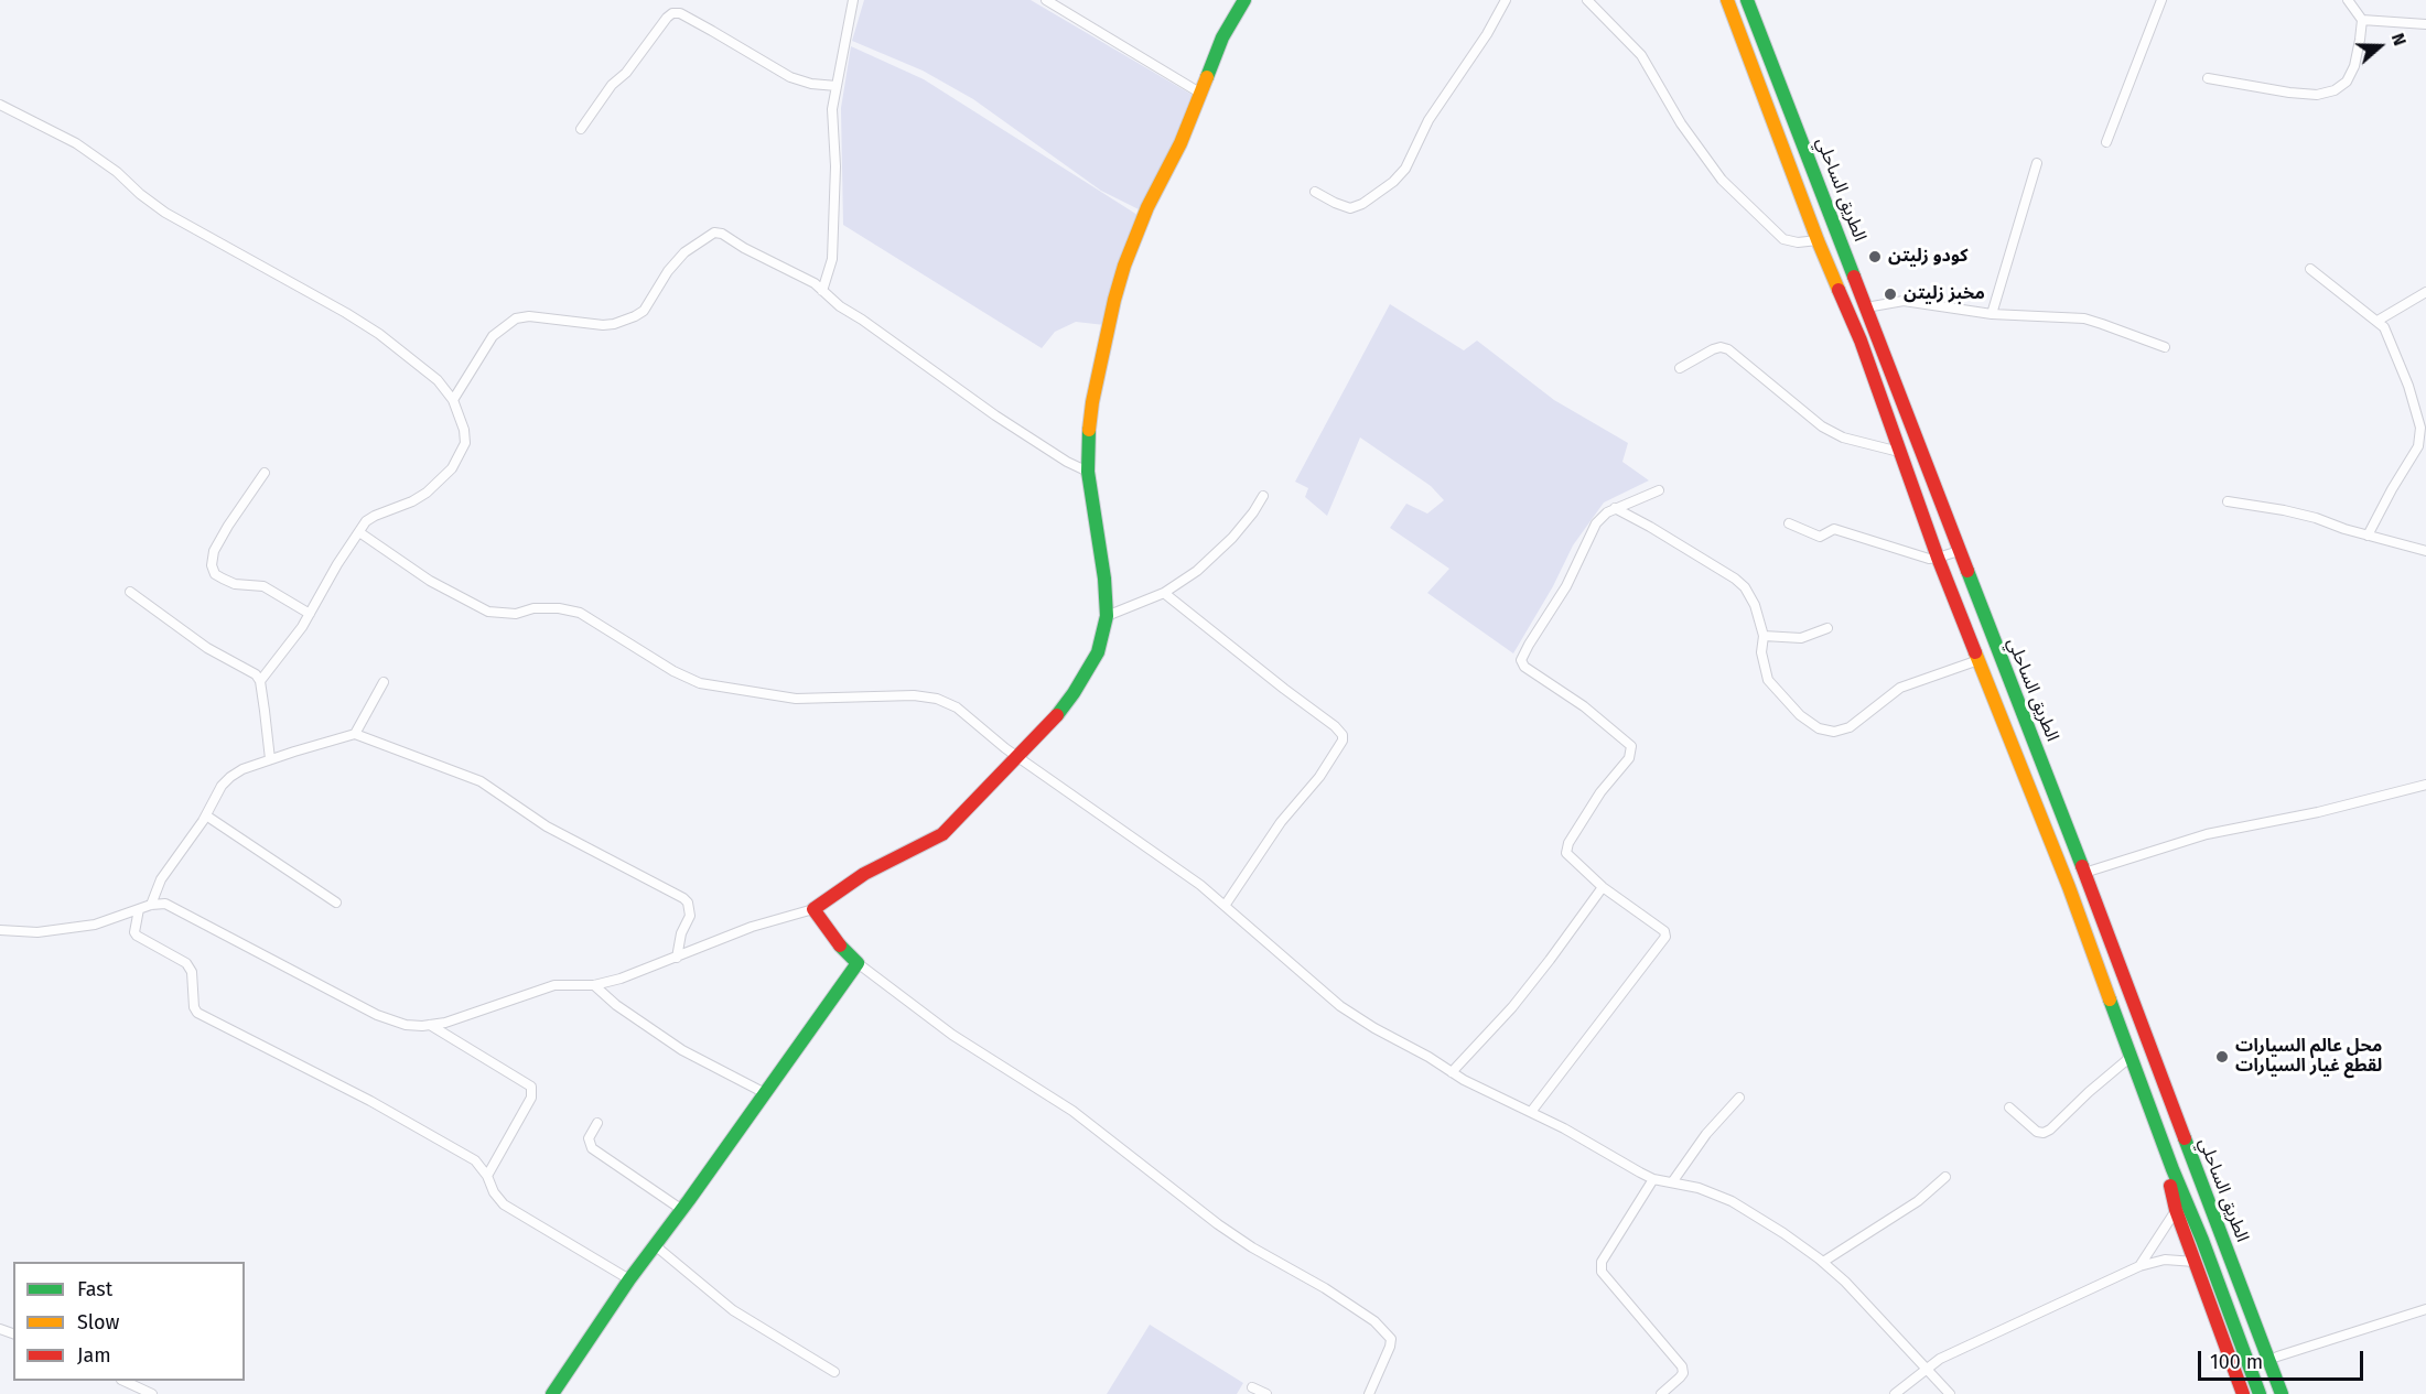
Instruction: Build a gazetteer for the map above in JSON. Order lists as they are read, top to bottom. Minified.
{"streets":{"main road":["الطريق الساحلي"]},"places":["كودو زليتن","مخبز زليتن","محل عالم السيارات لقطع غيار السيارات"],"legend":["Fast","Slow","Jam"],"scale_bar":"100 m","north":"right"}
